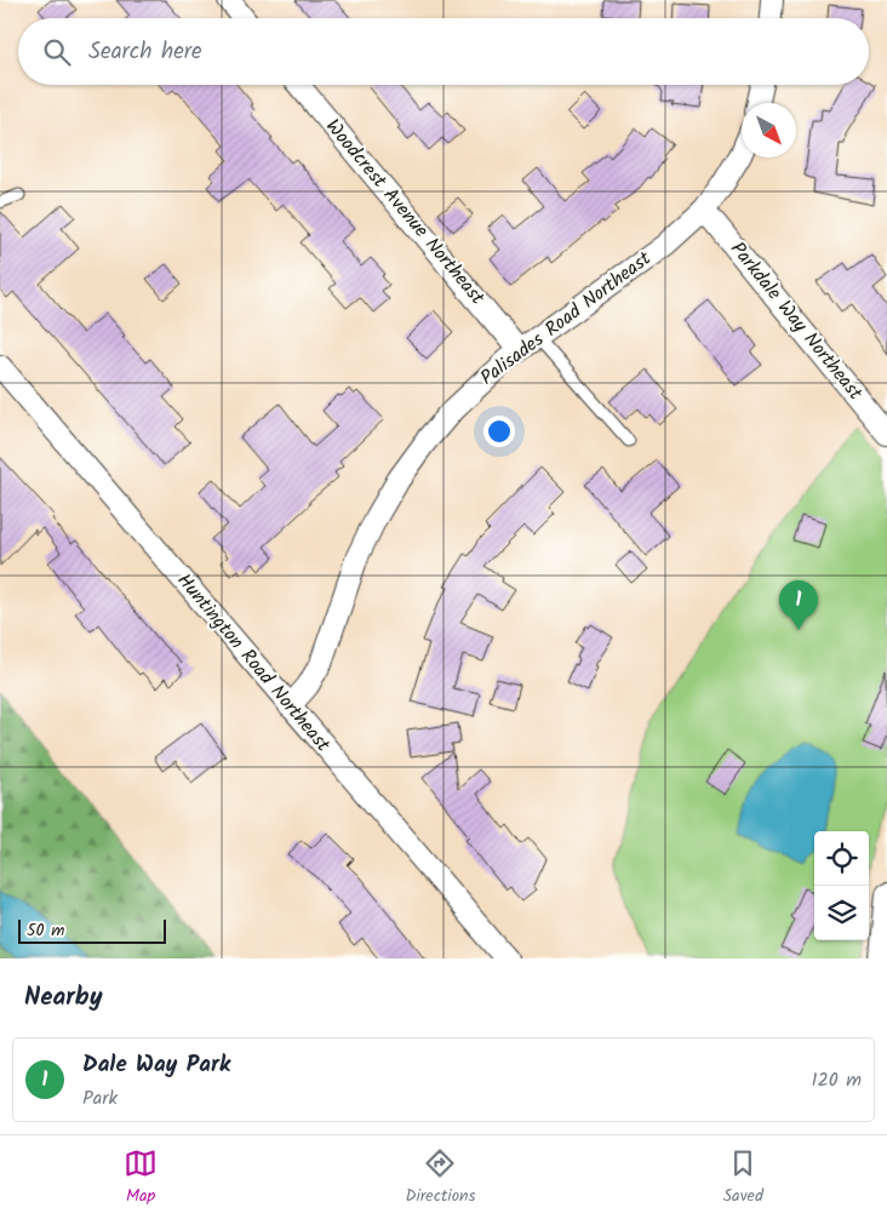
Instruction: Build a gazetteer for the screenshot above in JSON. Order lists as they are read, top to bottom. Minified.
{"streets":{"street":["Woodcrest Avenue Northeast","Palisades Road Northeast","Parkdale Way Northeast","Huntington Road Northeast"]},"crossings":[["Woodcrest Avenue Northeast","Palisades Road Northeast"],["Palisades Road Northeast","Parkdale Way Northeast"],["Palisades Road Northeast","Huntington Road Northeast"]],"scale_bar":"50 m","north":"bottom right","page":{"search":"Search here","pins":"1","scale":"50 m","heading":"Nearby","list":[{"mark":"1","name":"Dale Way Park","note":"Park","value":"120 m"}],"nav":["Map","Directions","Saved"]}}
